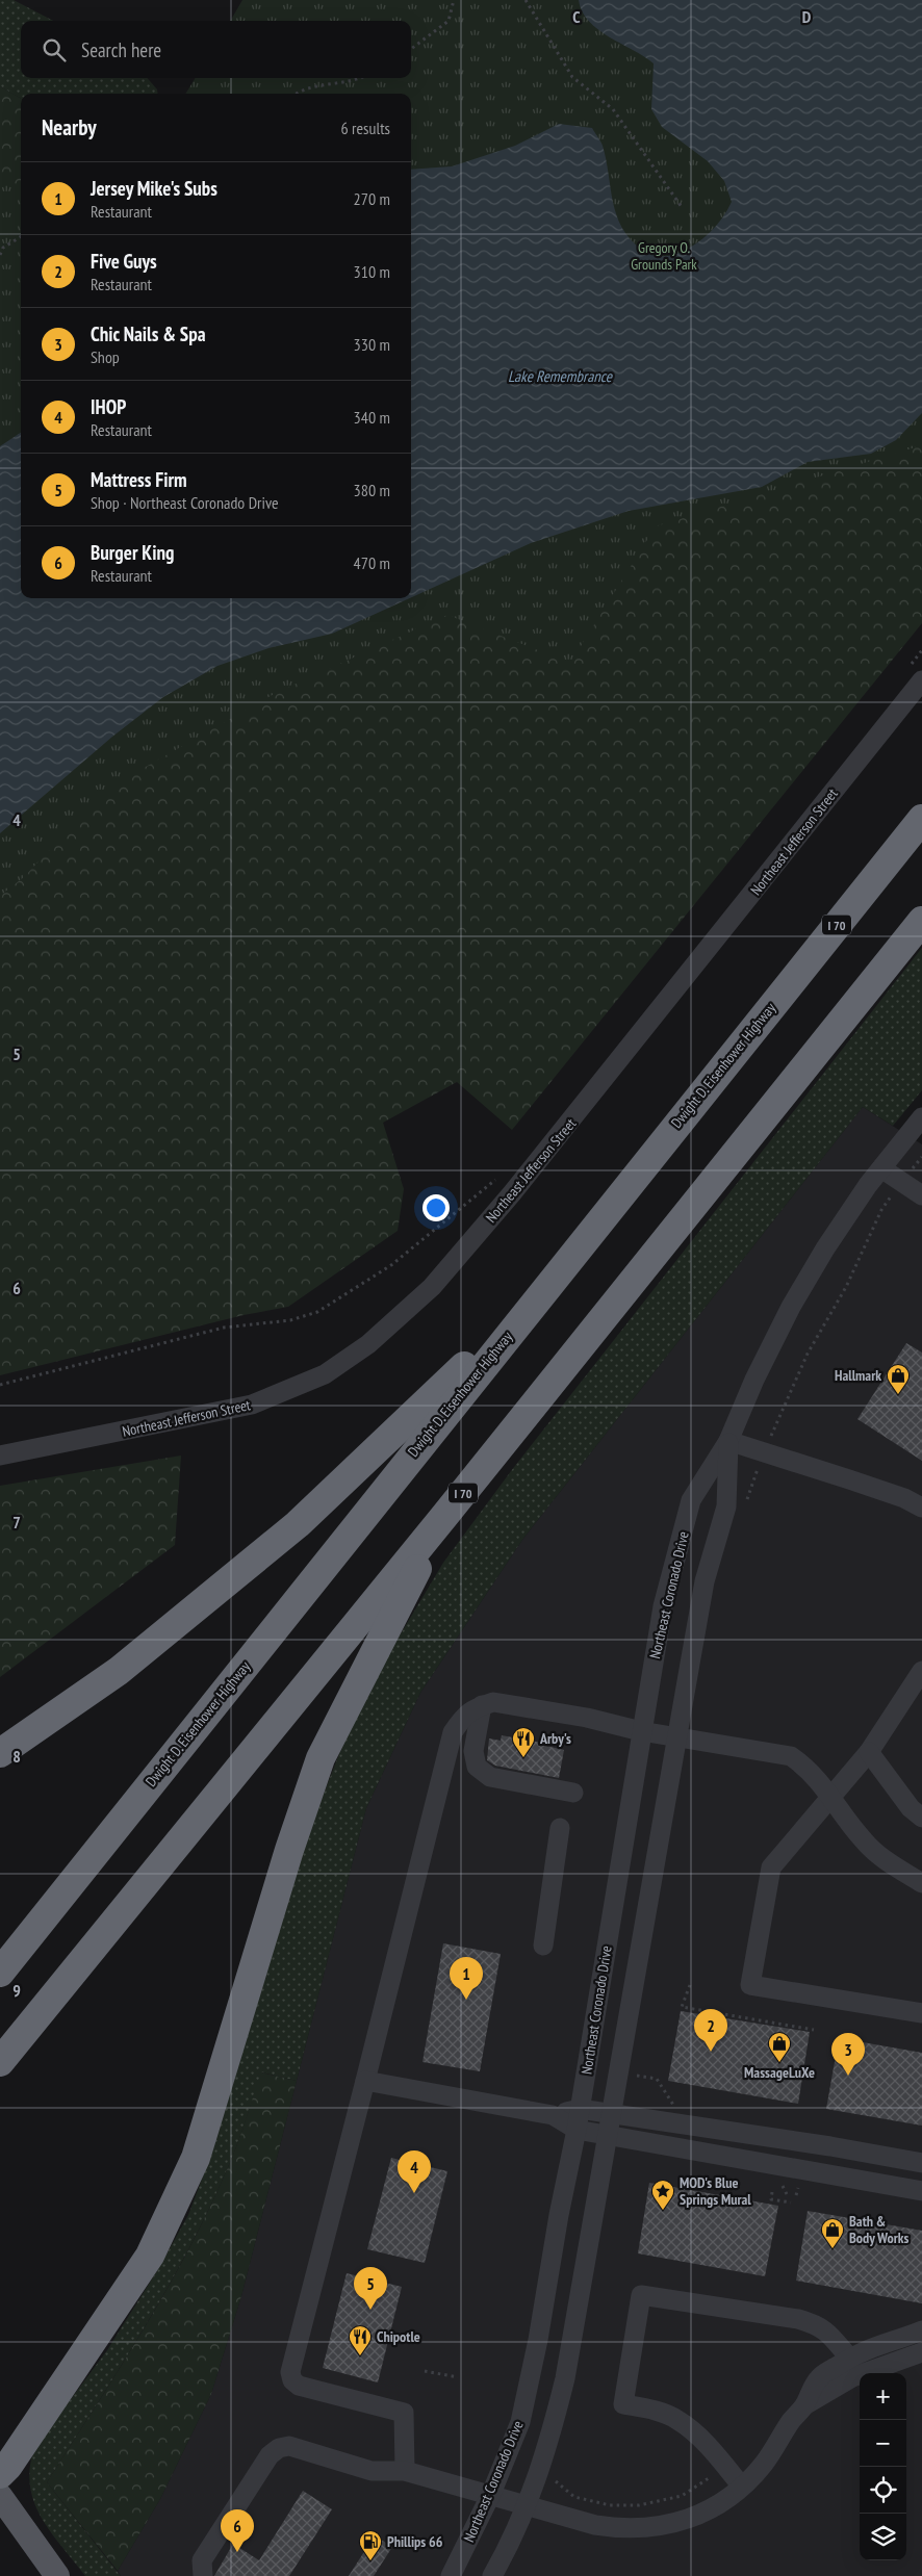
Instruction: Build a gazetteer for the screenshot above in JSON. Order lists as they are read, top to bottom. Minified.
{"streets":{"highway":["I 70","Dwight D. Eisenhower Highway"],"street":["Northeast Jefferson Street","Northeast Coronado Drive"]},"water":["Lake Remembrance"],"parks":["Gregory O. Grounds Park"],"places":{"shop":["Hallmark","MassageLuXe","Bath & Body Works"],"restaurant":["Arby's","Chipotle"],"place":["MOD's Blue Springs Mural"],"fuel station":["Phillips 66"]},"page":{"search":"Search here","heading":["Nearby","6 results"],"list":[{"mark":"1","name":"Jersey Mike's Subs","note":"Restaurant","value":"270 m"},{"mark":"2","name":"Five Guys","note":"Restaurant","value":"310 m"},{"mark":"3","name":"Chic Nails & Spa","note":"Shop","value":"330 m"},{"mark":"4","name":"IHOP","note":"Restaurant","value":"340 m"},{"mark":"5","name":"Mattress Firm","note":"Shop · Northeast Coronado Drive","value":"380 m"},{"mark":"6","name":"Burger King","note":"Restaurant","value":"470 m"}],"pins":["1","2","3","4","5","6"],"map_buttons":["+","−"]},"grid":{"columns":["C","D"],"rows":["4","5","6","7","8","9"]}}
